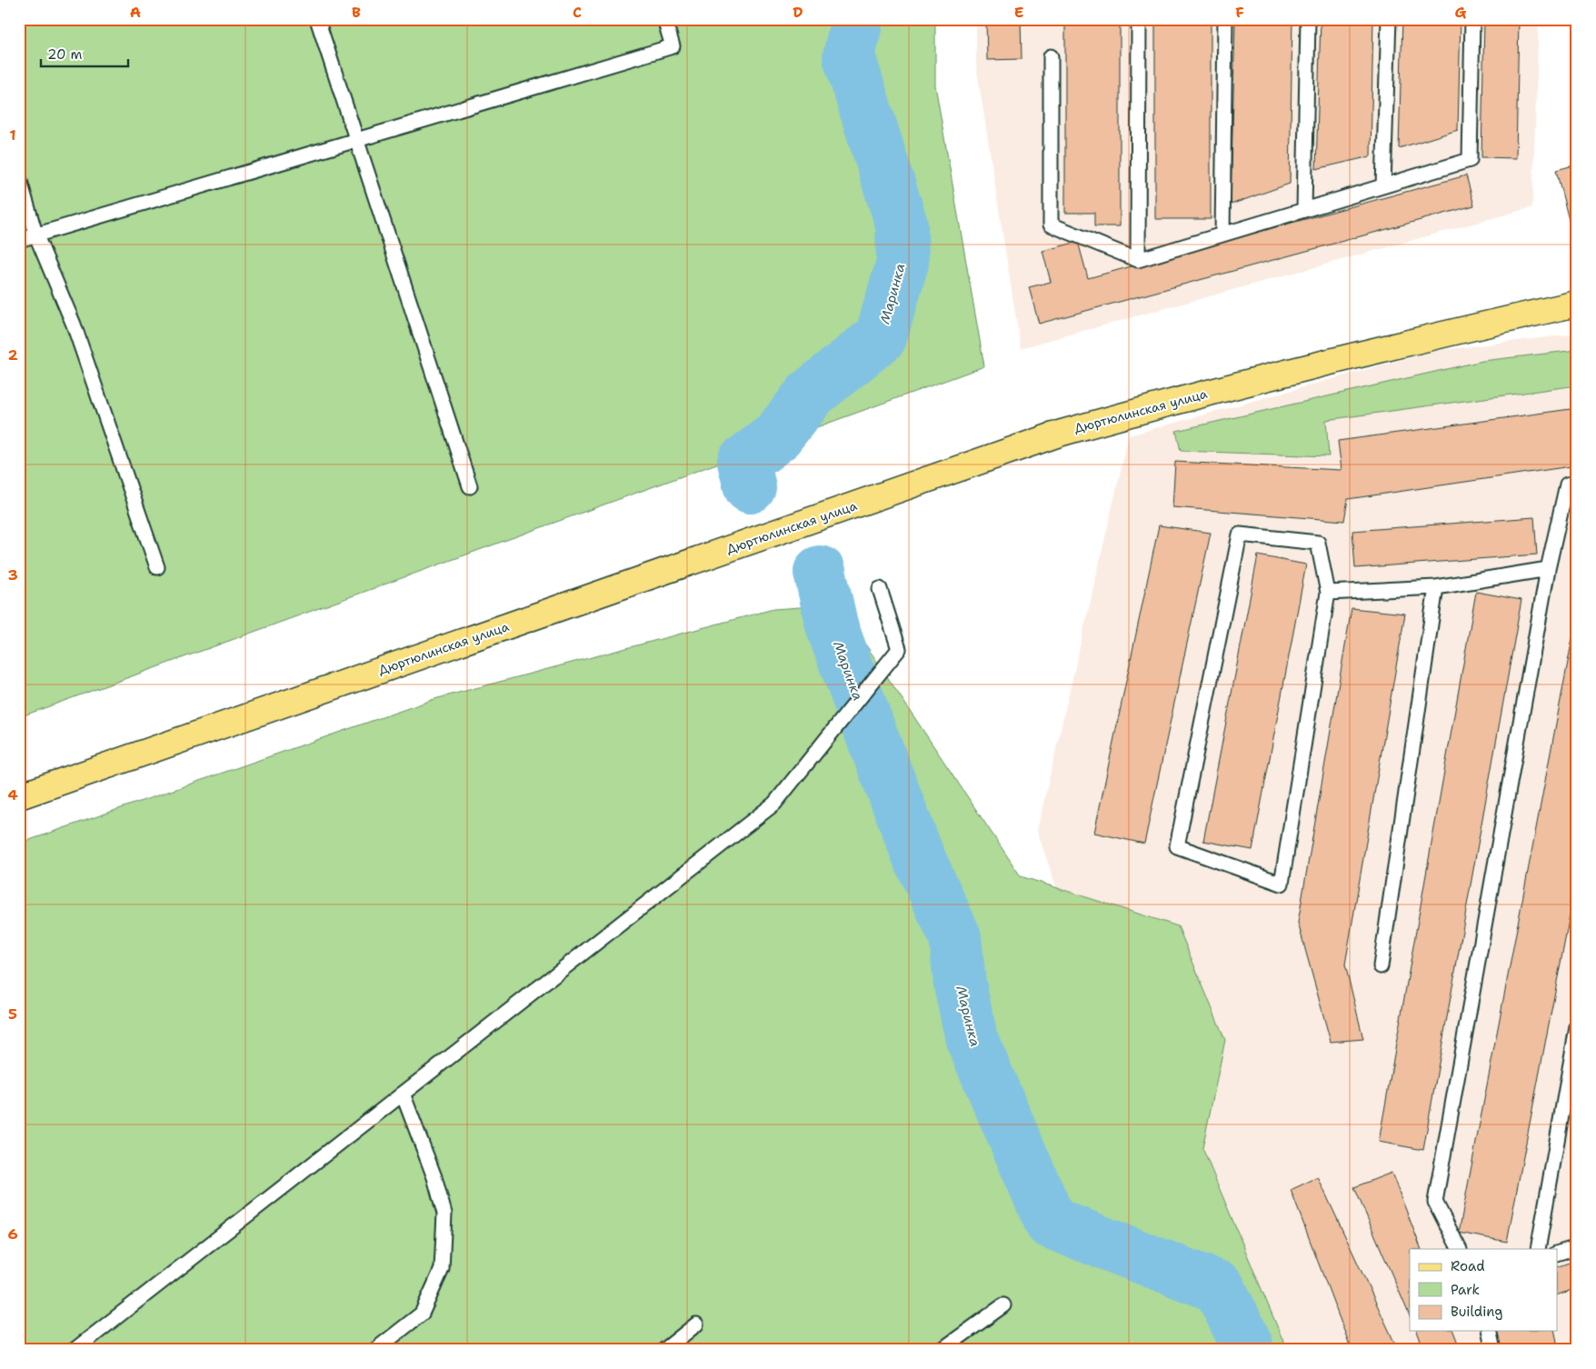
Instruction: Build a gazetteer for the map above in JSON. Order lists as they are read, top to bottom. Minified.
{"streets":{"main road":["Дюртюлинская улица"]},"water":["Маринка"],"legend":["Road","Park","Building"],"scale_bar":"20 m","grid":{"columns":["A","B","C","D","E","F","G"],"rows":["1","2","3","4","5","6"]}}
